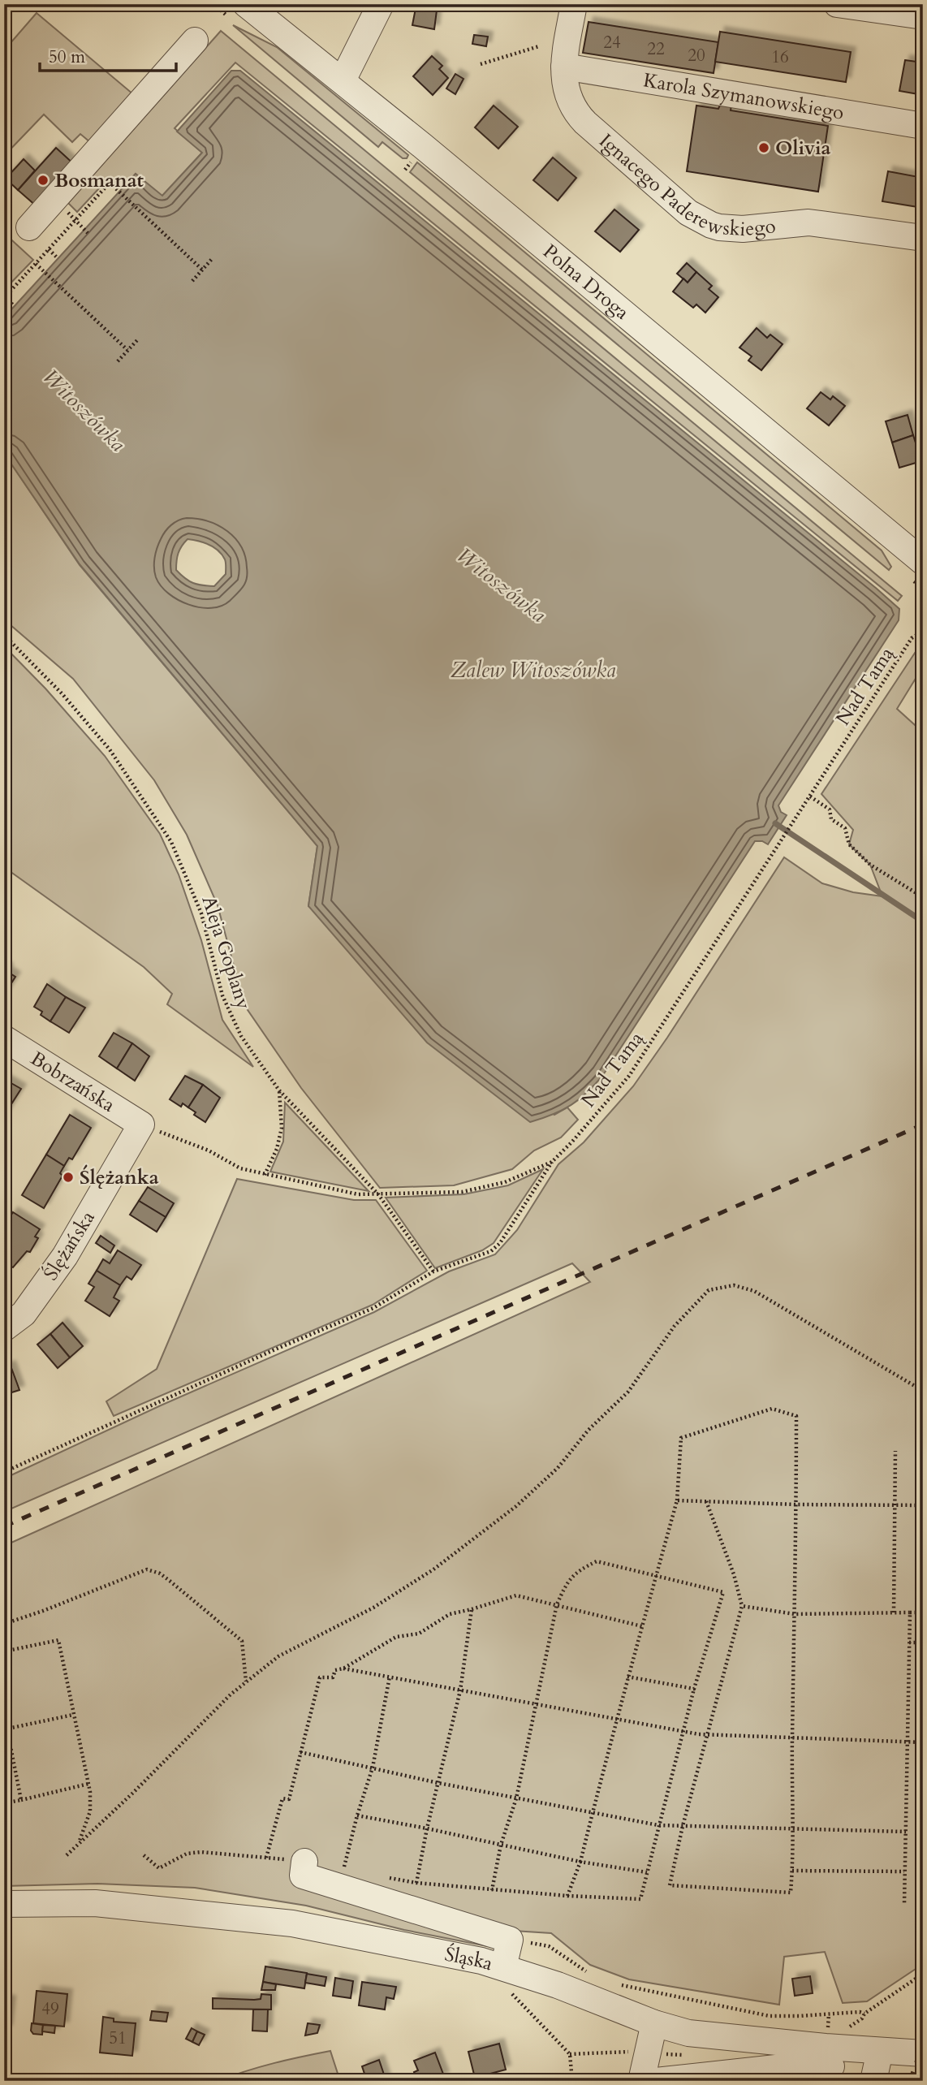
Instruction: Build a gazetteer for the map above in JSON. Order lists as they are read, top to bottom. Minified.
{"streets":{"street":["Karola Szymanowskiego","Ignacego Paderewskiego","Polna Droga","Bobrzańska","Ślężańska","Śląska"],"path":["Nad Tamą","Aleja Goplany"]},"crossings":[["Karola Szymanowskiego","Ignacego Paderewskiego"],["Nad Tamą","Aleja Goplany"],["Nad Tamą","Bobrzańska"],["Nad Tamą","Ślężańska"],["Bobrzańska","Ślężańska"]],"water":["Witoszówka","Zalew Witoszówka"],"places":["Olivia","Bosmanat","Ślężanka"],"house_numbers":["24","22","20","16","49","51"],"scale_bar":"50 m"}
